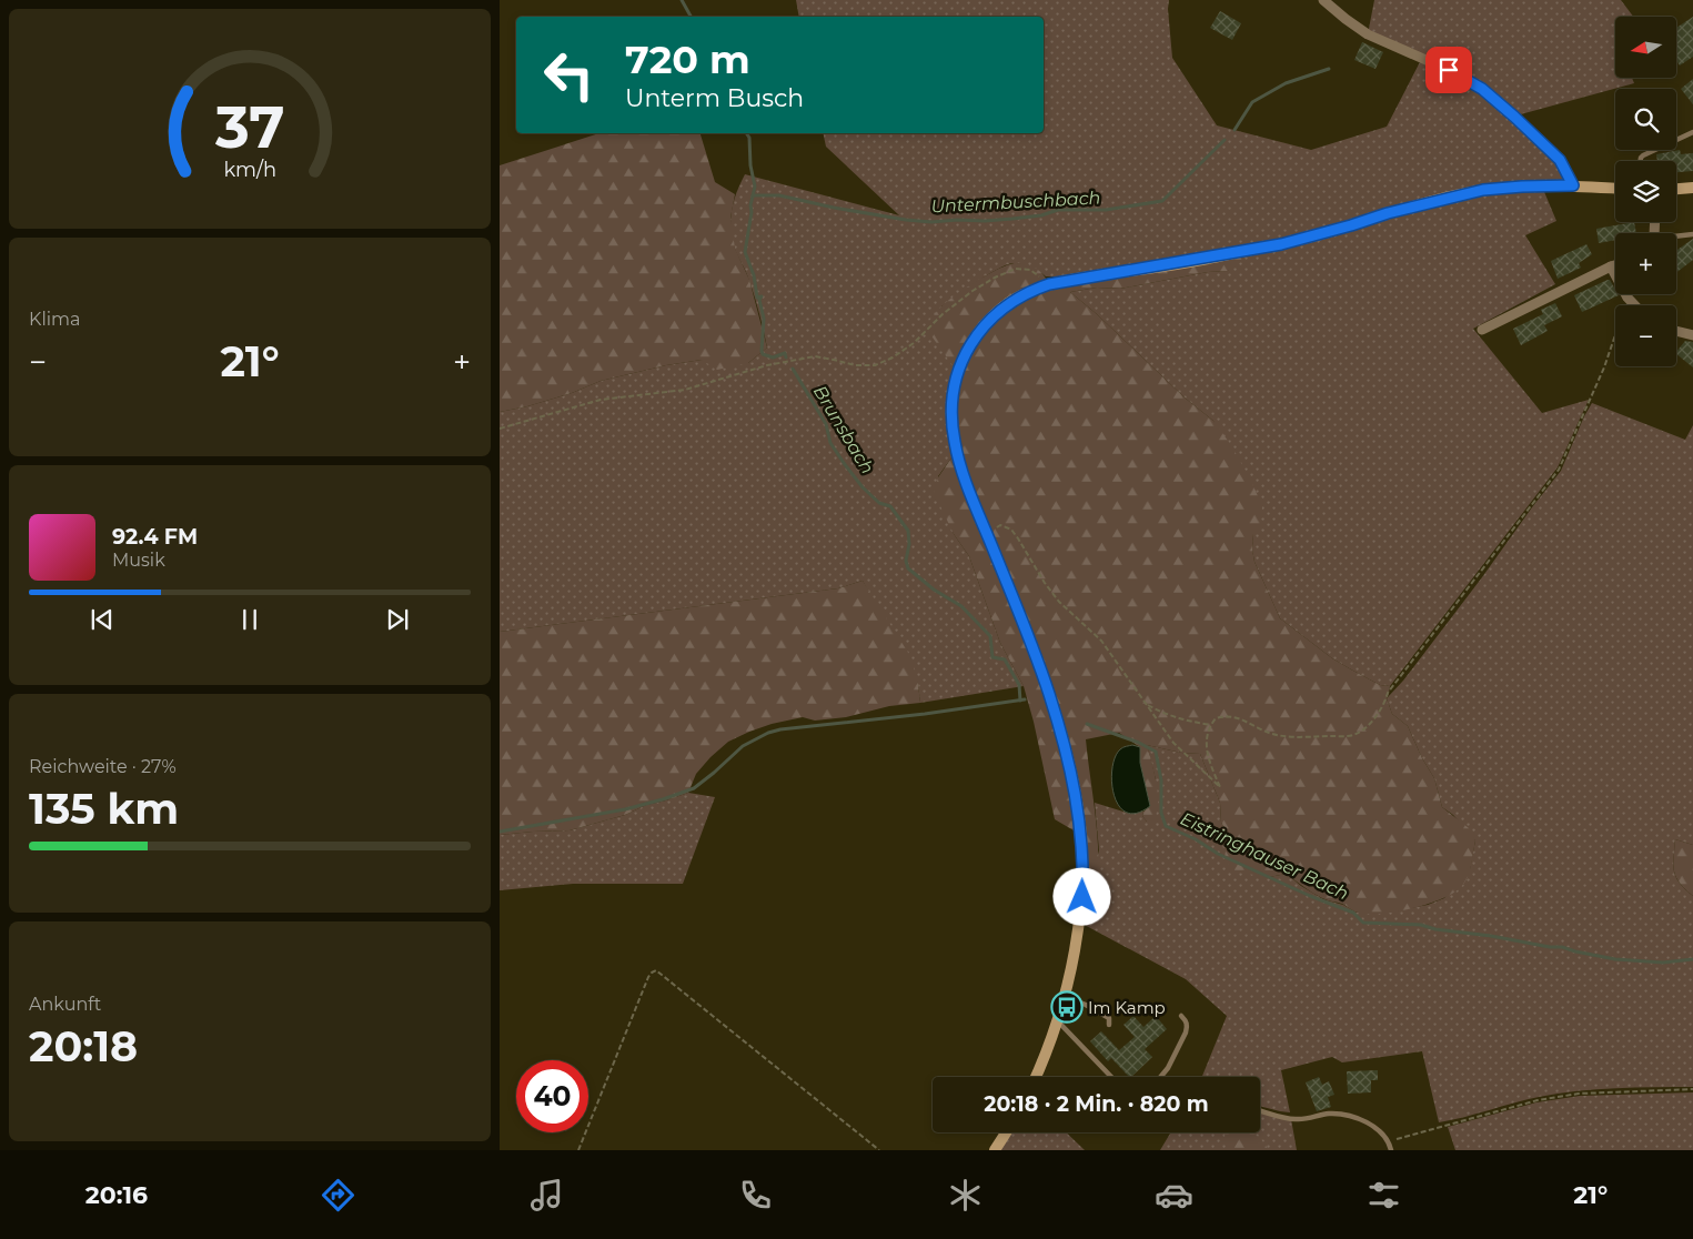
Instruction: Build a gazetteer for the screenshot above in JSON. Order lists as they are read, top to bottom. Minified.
{"water":["Untermbuschbach","Brunsbach","Eistringhauser Bach"],"places":{"bus stop":["Im Kamp"]},"north":"left","page":{"map_buttons":["+","−"],"turn":["720 m","Unterm Busch"],"tile":["Klima",["Reichweite · 27%","135 km"],["Ankunft","20:18"]],"heat":["−","21°","+"],"song":["92.4 FM","Musik"],"limit":"40","trip":"20:18 · 2 Min. · 820 m","tabs":["20:16","21°"],"gauge":["37","km/h"]}}
